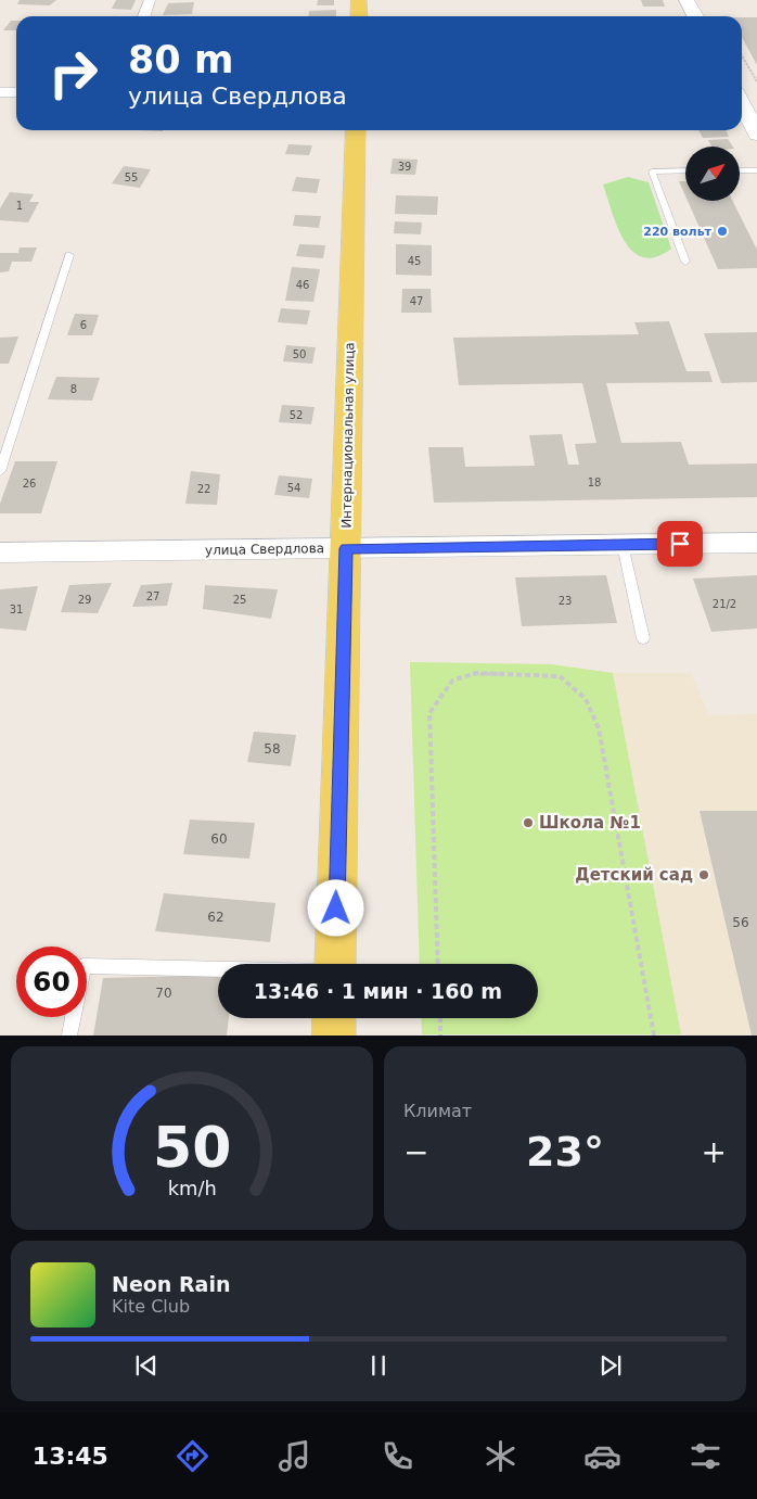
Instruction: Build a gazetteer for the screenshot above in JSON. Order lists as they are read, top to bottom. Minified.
{"streets":{"main road":["Интернациональная улица"],"street":["улица Свердлова"]},"crossings":[["Интернациональная улица","улица Свердлова"]],"places":["220 вольт","Школа №1","Детский сад"],"house_numbers":["39","55","1","45","46","47","6","50","8","52","18","26","54","22","27","29","25","23","21/2","31","58","60","62","56","70"],"north":"top right","page":{"turn":["80 m","улица Свердлова"],"limit":"60","trip":"13:46 · 1 мин · 160 m","tile":"Климат","heat":["−","23°","+"],"song":["Neon Rain","Kite Club"],"tabs":"13:45","gauge":["50","km/h"]}}
